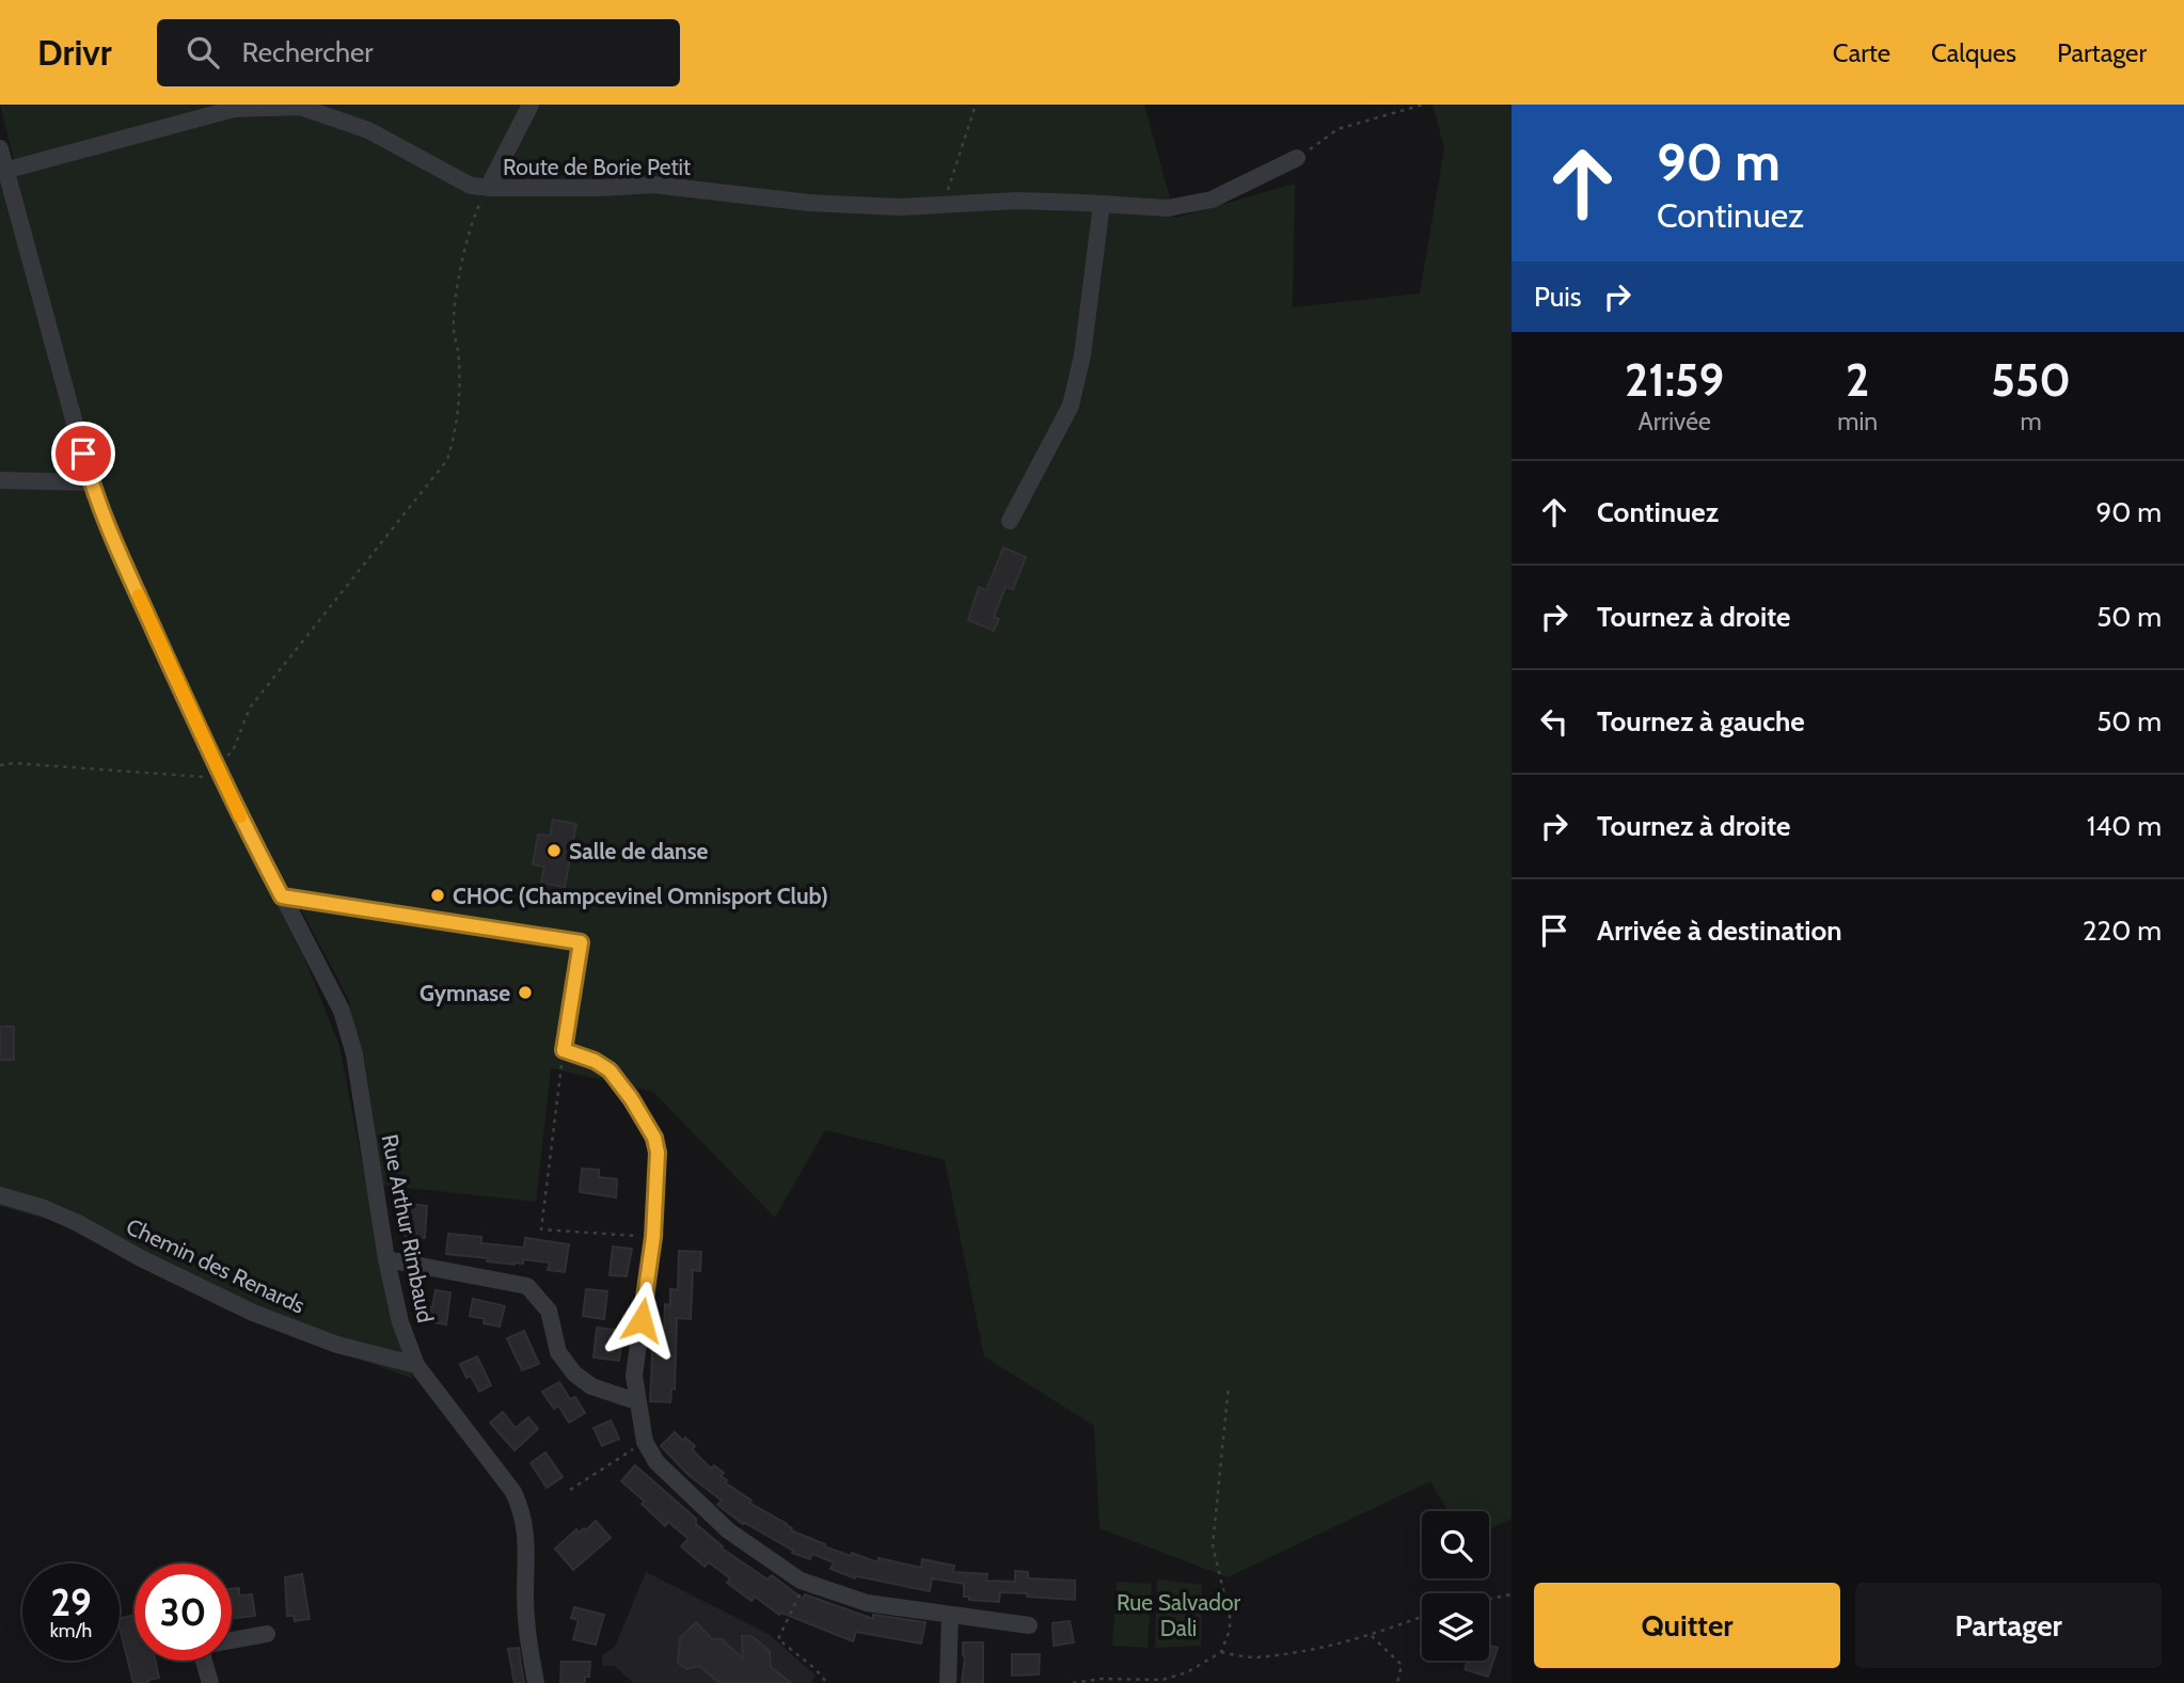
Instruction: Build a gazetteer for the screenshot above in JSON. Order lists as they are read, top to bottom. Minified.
{"streets":{"street":["Route de Borie Petit","Rue Arthur Rimbaud","Chemin des Renards"]},"crossings":[["Route de Borie Petit","Rue Arthur Rimbaud"],["Rue Arthur Rimbaud","Chemin des Renards"]],"parks":["Rue Salvador Dali"],"places":["Salle de danse","CHOC (Champcevinel Omnisport Club)","Gymnase"],"page":{"header":"Drivr","search":"Rechercher","nav":["Carte","Calques","Partager"],"turn":["90 m","Continuez"],"then":"Puis","eta":["21:59","Arrivée","2","min","550","m"],"list":[{"name":"Continuez","value":"90 m"},{"name":"Tournez à droite","value":"50 m"},{"name":"Tournez à gauche","value":"50 m"},{"name":"Tournez à droite","value":"140 m"},{"name":"Arrivée à destination","value":"220 m"}],"speed":"29 km/h","limit":"30","buttons":["Quitter","Partager"]}}
